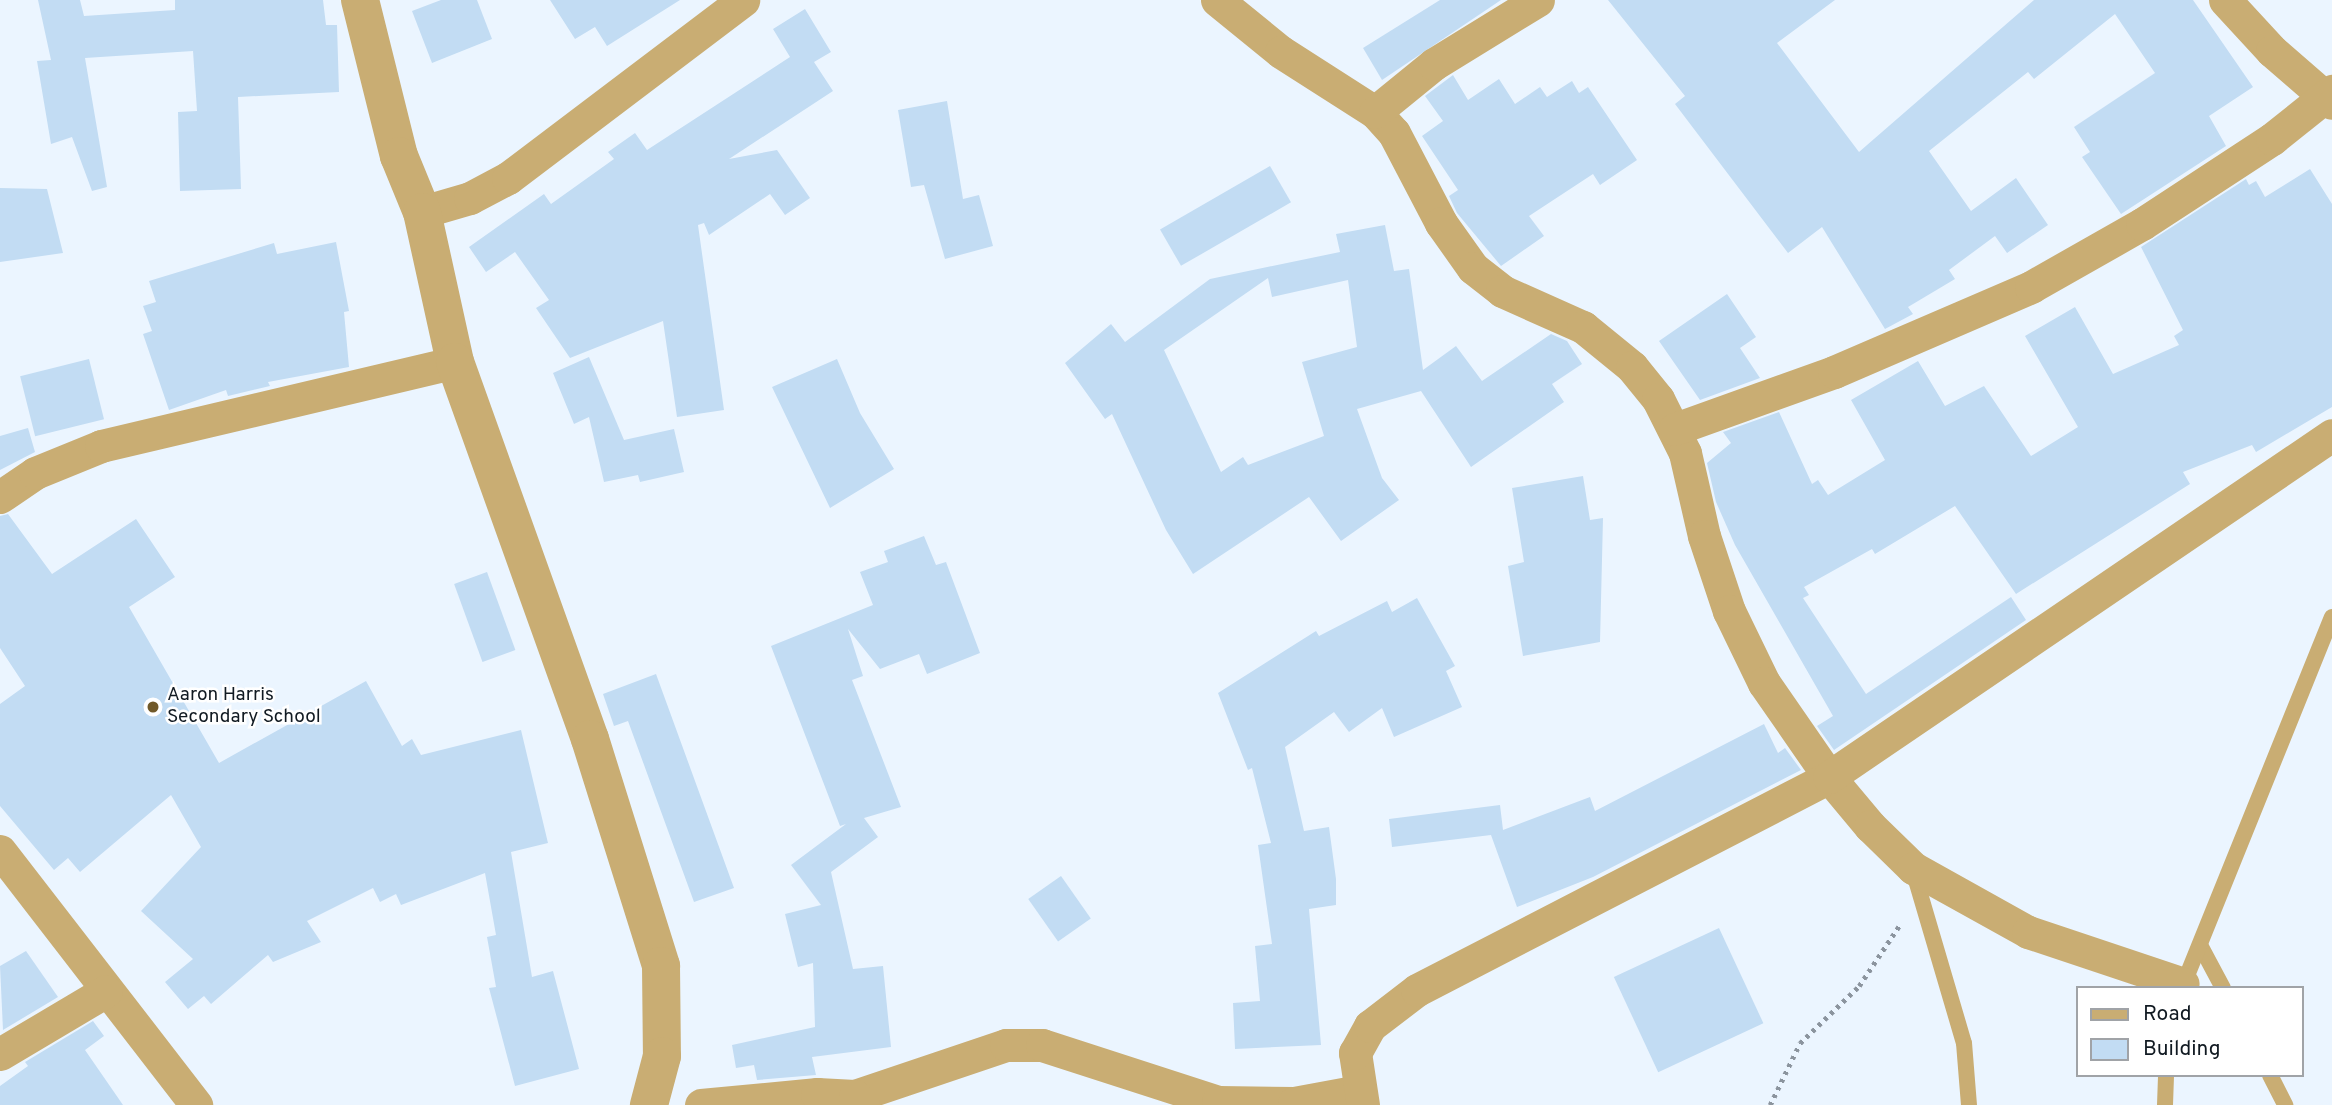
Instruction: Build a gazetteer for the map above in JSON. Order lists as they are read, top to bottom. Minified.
{"places":["Aaron Harris Secondary School"],"legend":["Road","Building"]}
